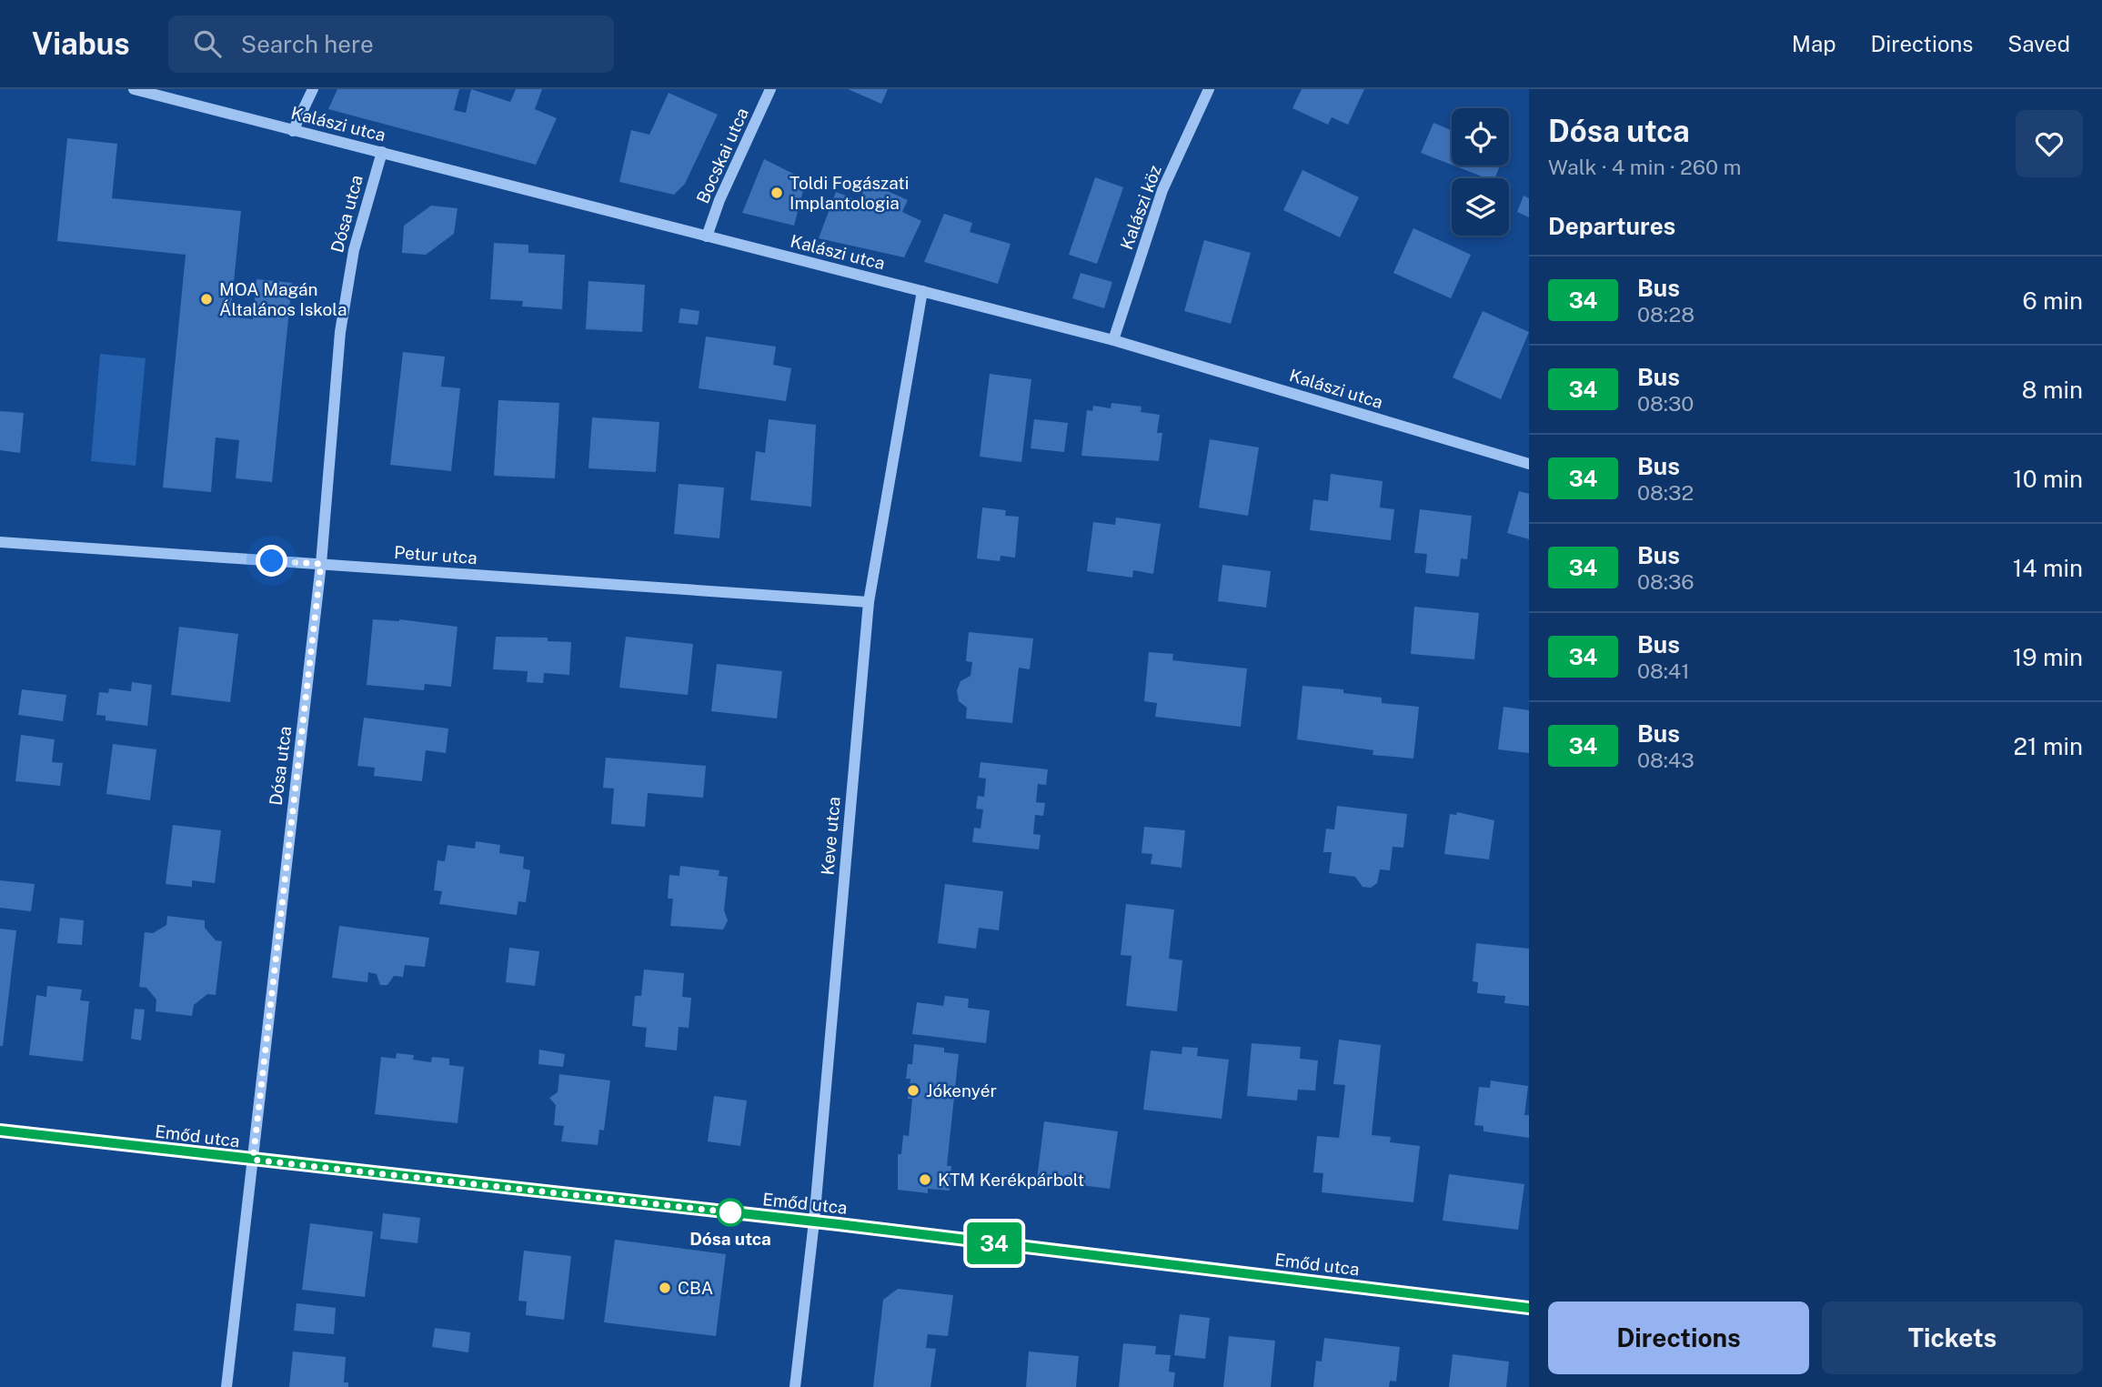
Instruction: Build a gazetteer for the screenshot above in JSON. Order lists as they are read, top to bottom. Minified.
{"streets":{"street":["Kalászi utca","Bocskai utca","Kalászi köz","Dósa utca","Petur utca","Keve utca","Emőd utca"]},"crossings":[["Kalászi utca","Bocskai utca"],["Kalászi utca","Kalászi köz"],["Kalászi utca","Dósa utca"],["Kalászi utca","Keve utca"],["Dósa utca","Petur utca"],["Dósa utca","Emőd utca"],["Petur utca","Keve utca"],["Keve utca","Emőd utca"]],"places":["Toldi Fogászati Implantologia","MOA Magán Általános Iskola","Jókenyér","KTM Kerékpárbolt","Dósa utca","CBA"],"lines":["bus line 34"],"page":{"header":"Viabus","search":"Search here","nav":["Map","Directions","Saved"],"on_map":"34","heading":[["Dósa utca","Walk · 4 min · 260 m"],"Departures"],"list":[{"mark":"34","name":"Bus","note":"08:28","value":"6 min"},{"mark":"34","name":"Bus","note":"08:30","value":"8 min"},{"mark":"34","name":"Bus","note":"08:32","value":"10 min"},{"mark":"34","name":"Bus","note":"08:36","value":"14 min"},{"mark":"34","name":"Bus","note":"08:41","value":"19 min"},{"mark":"34","name":"Bus","note":"08:43","value":"21 min"}],"buttons":["Directions","Tickets"]}}
